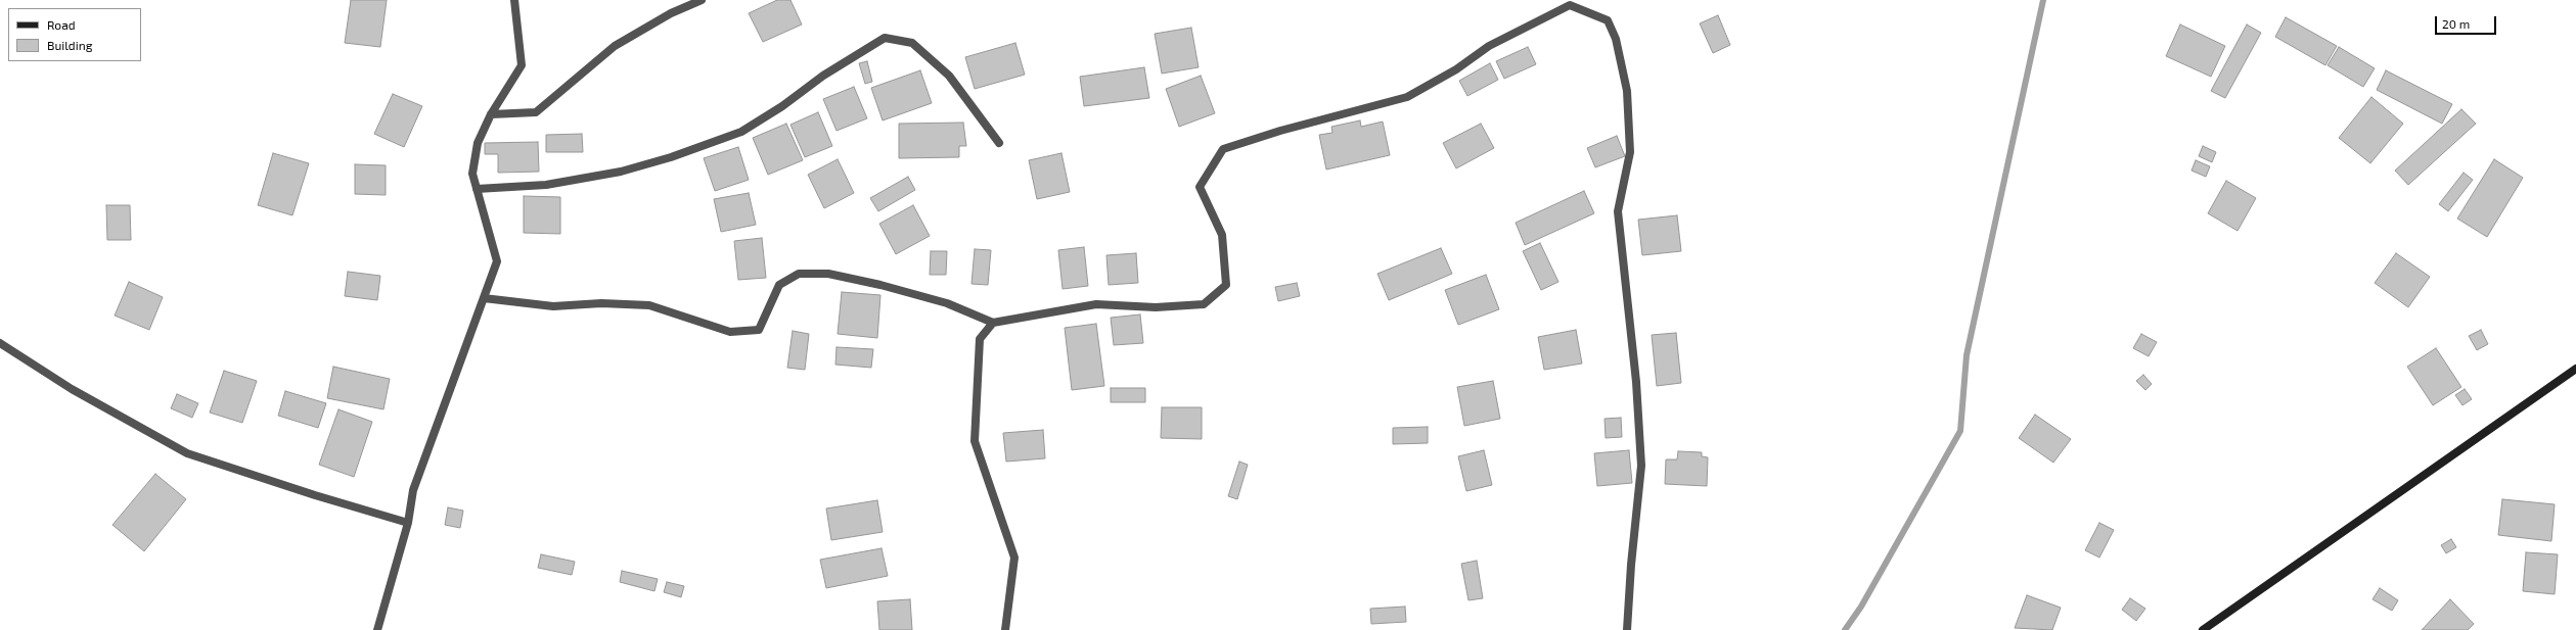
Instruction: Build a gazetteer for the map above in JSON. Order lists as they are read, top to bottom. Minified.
{"legend":["Road","Building"],"scale_bar":"20 m"}
